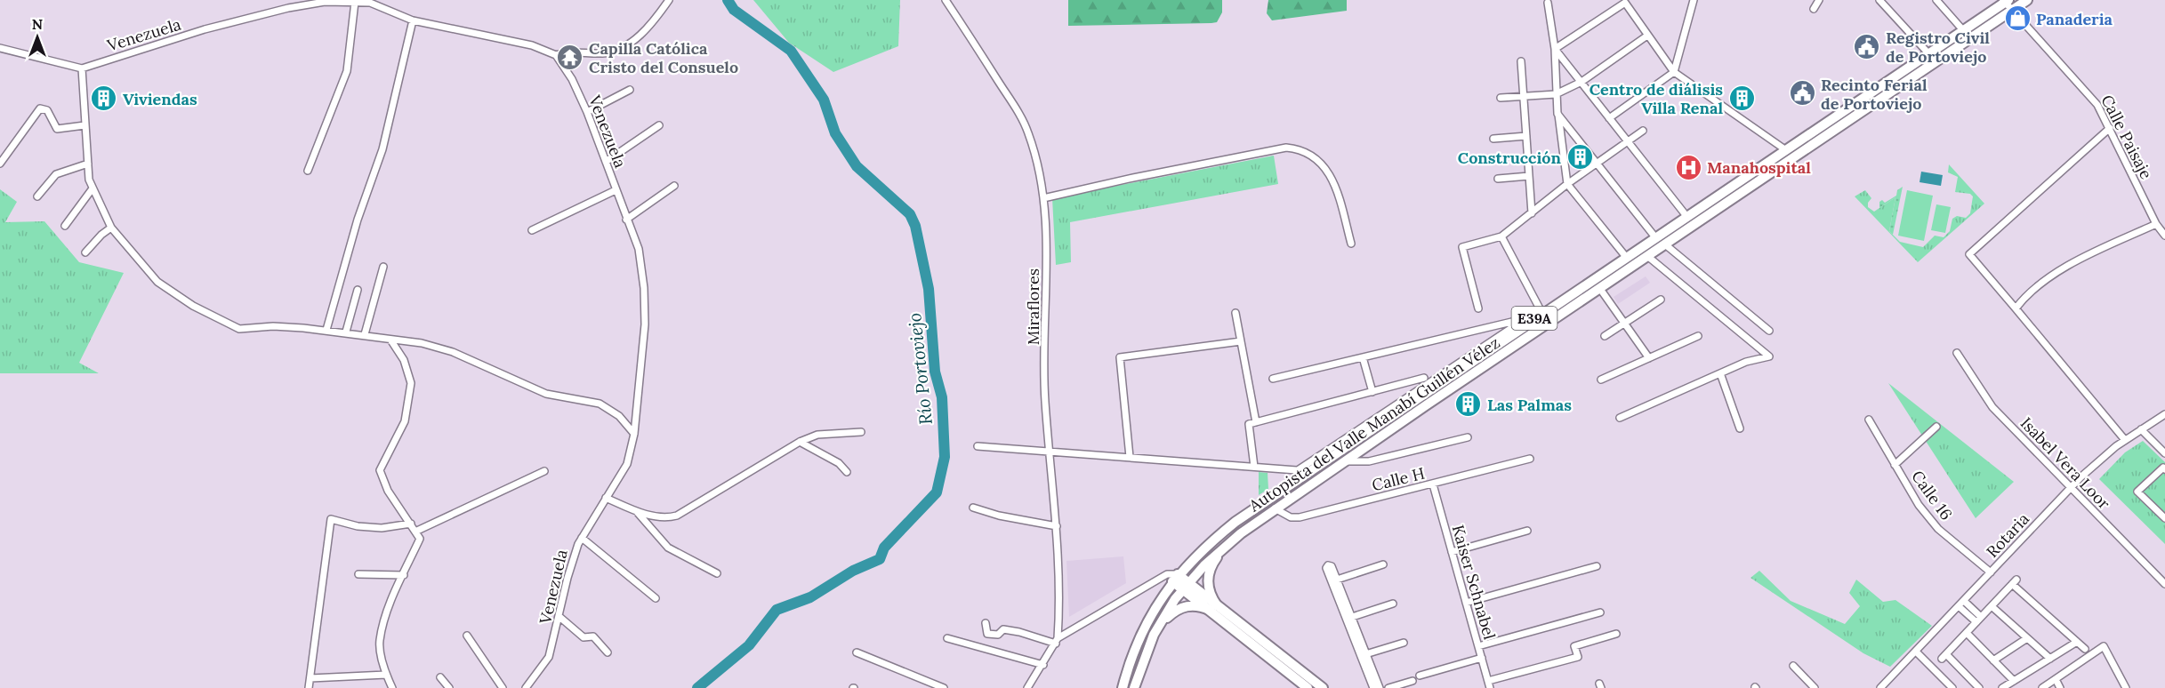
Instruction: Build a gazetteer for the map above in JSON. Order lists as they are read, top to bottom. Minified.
{"streets":{"main road":["E39A","Autopista del Valle Manabí Guillén Vélez"],"street":["Venezuela","Calle Paisaje","Miraflores","Isabel Vera Loor","Calle H","Calle 16","Rotaria","Kaiser Schnabel"]},"crossings":[["Calle Paisaje","Autopista del Valle Manabí Guillén Vélez"],["Autopista del Valle Manabí Guillén Vélez","Calle H"],["Isabel Vera Loor","Rotaria"],["Calle H","Kaiser Schnabel"],["Calle 16","Rotaria"]],"water":["Río Portoviejo"],"places":{"shop":["Panaderia"],"public building":["Registro Civil de Portoviejo","Recinto Ferial de Portoviejo"],"temple":["Capilla Católica Cristo del Consuelo"],"building":["Centro de diálisis Villa Renal","Viviendas","Construcción","Las Palmas"],"hospital":["Manahospital"]},"north":"top"}
